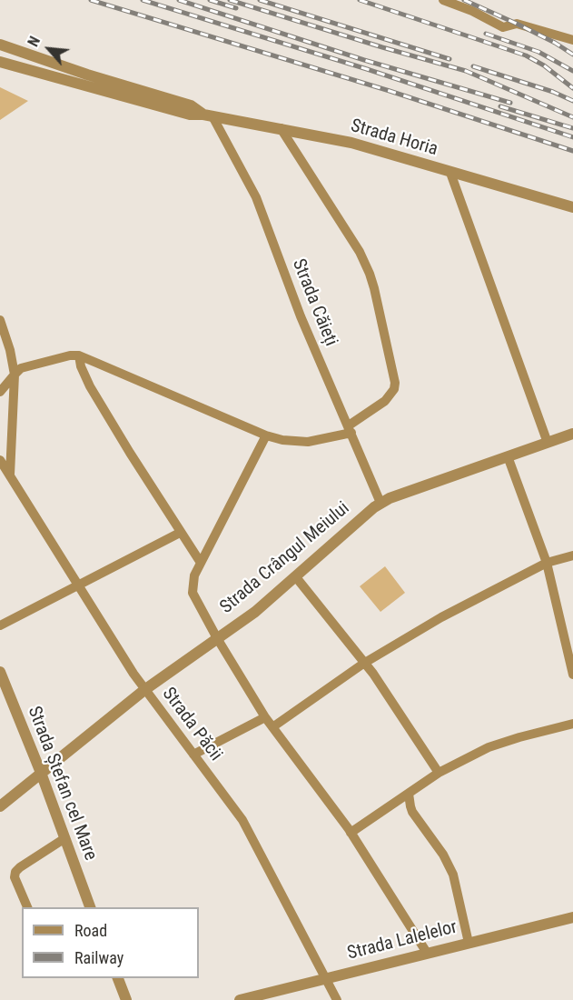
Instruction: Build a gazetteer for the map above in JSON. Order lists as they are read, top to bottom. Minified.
{"streets":{"street":["Strada Horia","Strada Căieți","Strada Crângul Meiului","Strada Păcii","Strada Ștefan cel Mare","Strada Lalelelor"]},"crossings":[["Strada Horia","Strada Căieți"],["Strada Căieți","Strada Crângul Meiului"],["Strada Crângul Meiului","Strada Păcii"],["Strada Crângul Meiului","Strada Ștefan cel Mare"],["Strada Păcii","Strada Lalelelor"]],"legend":["Road","Railway"],"north":"top left"}
